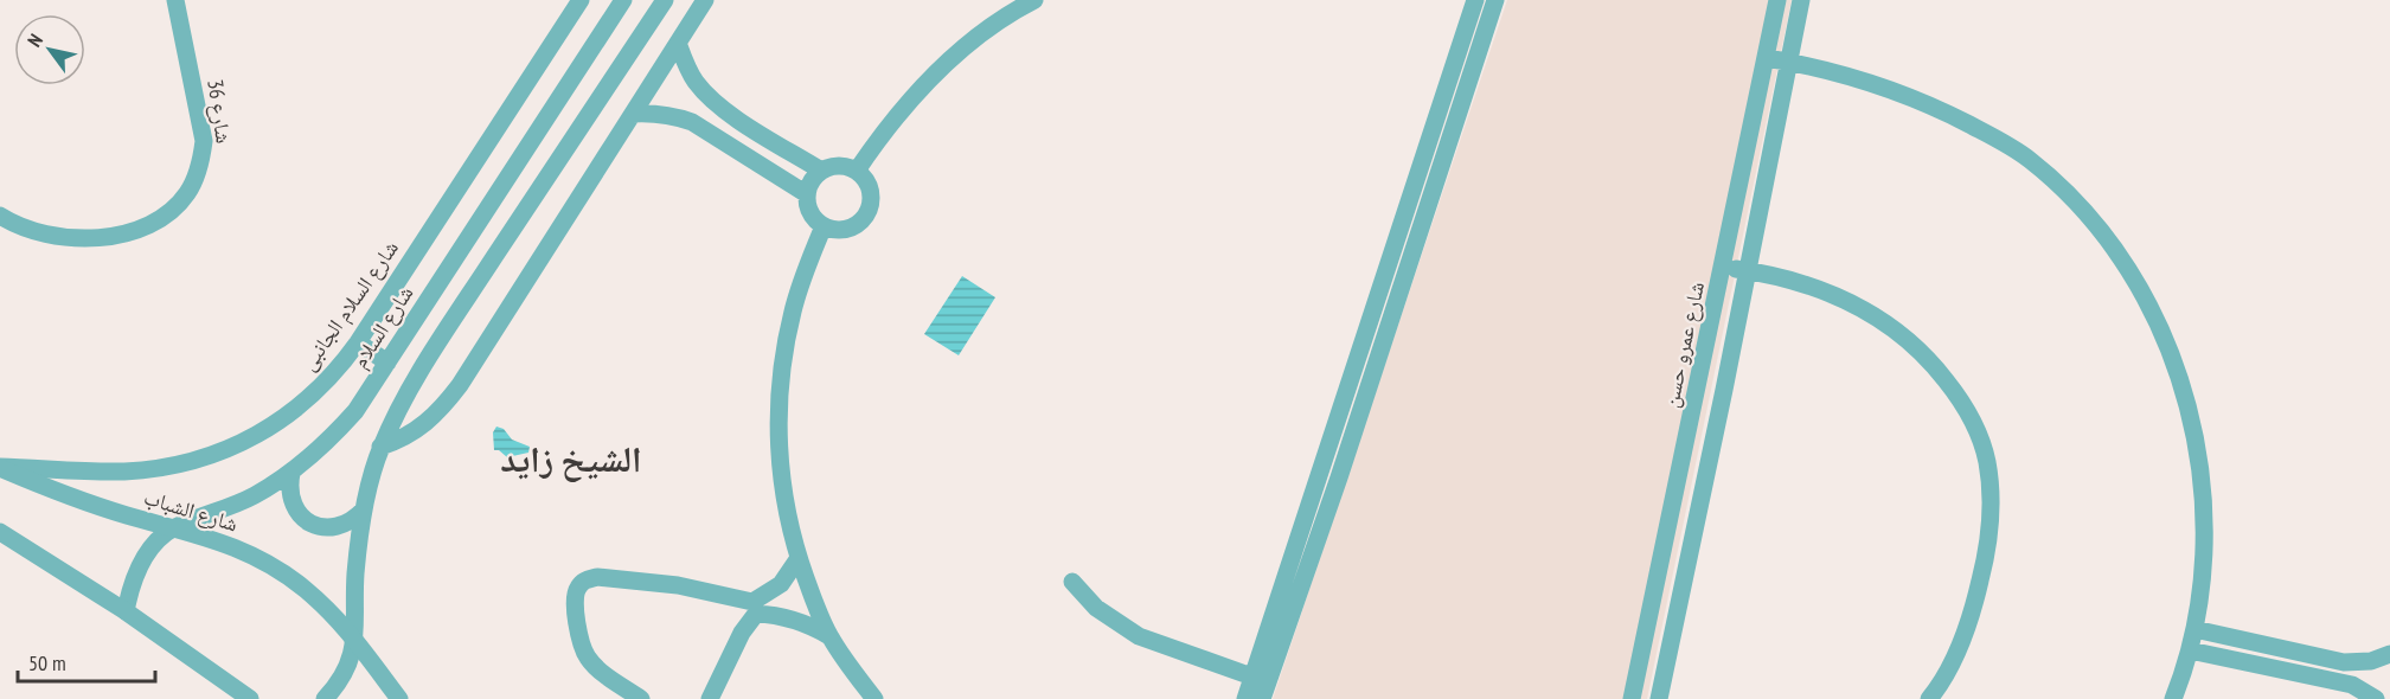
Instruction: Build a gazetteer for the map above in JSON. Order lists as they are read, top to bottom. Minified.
{"streets":{"street":["شارع 36","شارع السلام الجانبى","شارع السلام","شارع عمرو حسن","شارع الشباب"]},"crossings":[["شارع السلام الجانبى","شارع الشباب"],["شارع السلام","شارع الشباب"]],"districts":["الشيخ زايد"],"scale_bar":"50 m","north":"top left"}
